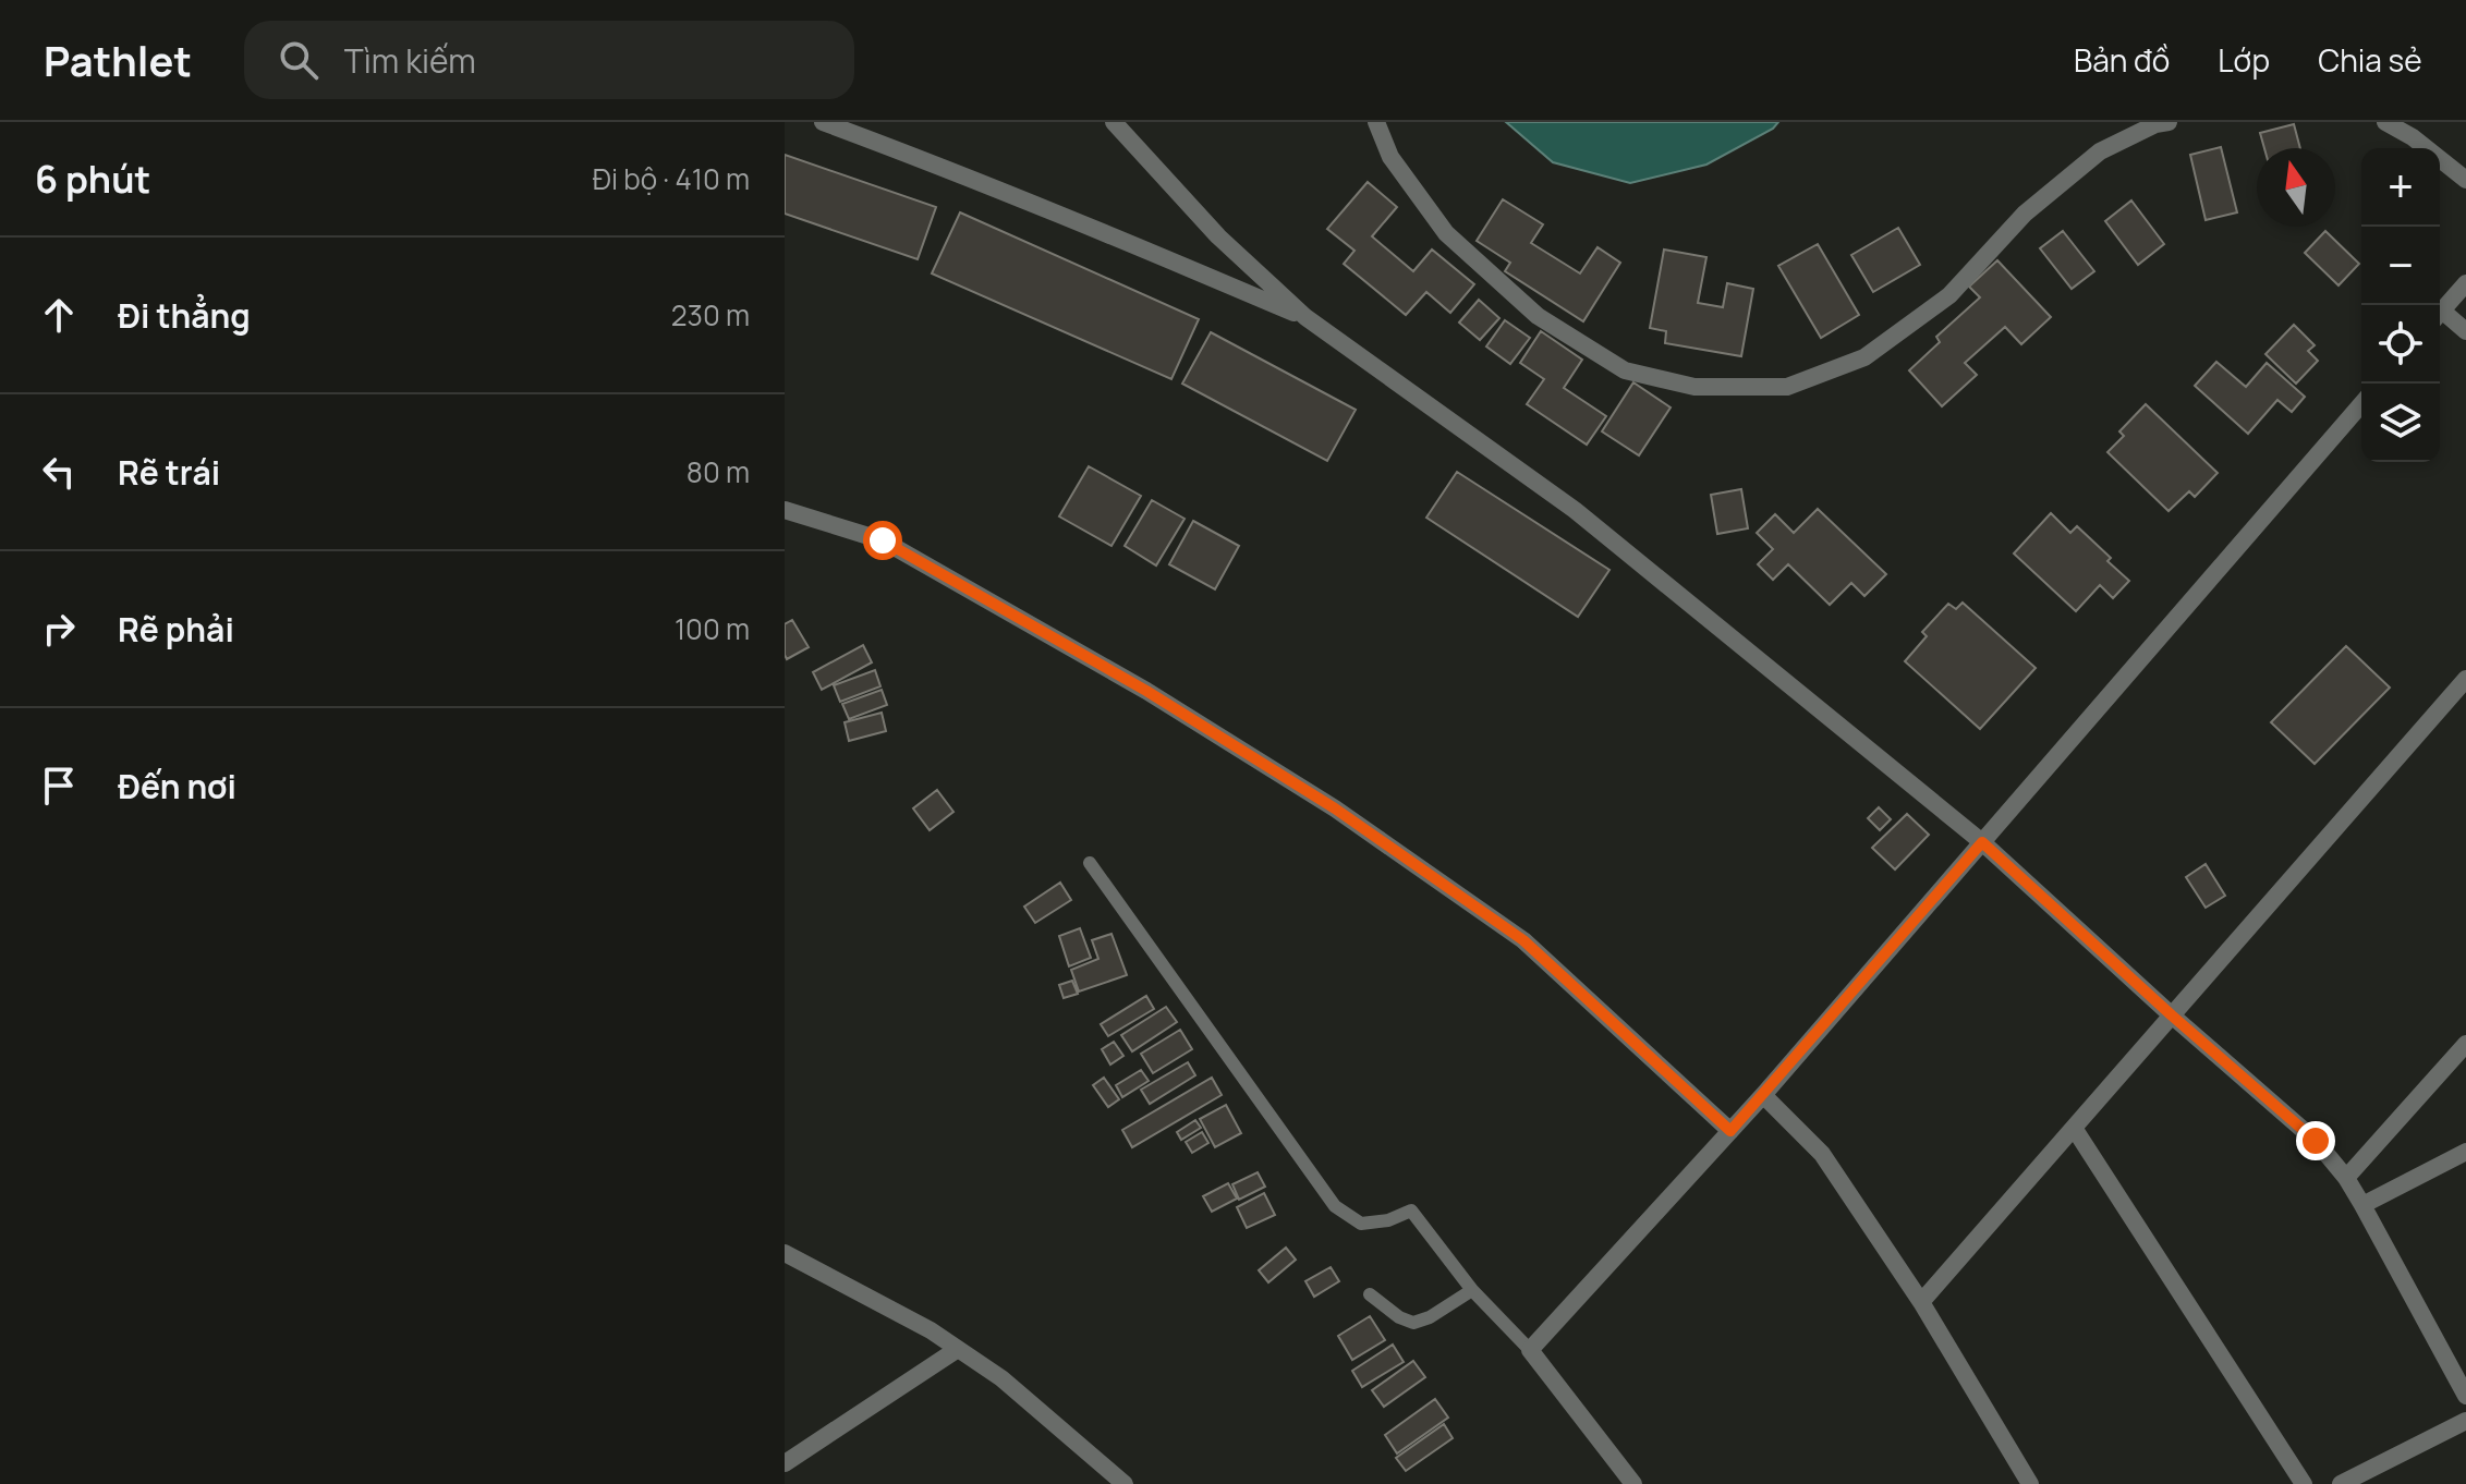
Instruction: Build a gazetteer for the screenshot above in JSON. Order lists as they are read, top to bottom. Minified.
{"north":"top","page":{"header":"Pathlet","search":"Tìm kiếm","nav":["Bản đồ","Lớp","Chia sẻ"],"heading":["6 phút","Đi bộ · 410 m"],"map_buttons":["+","−"],"list":[["Đi thẳng","230 m"],["Rẽ trái","80 m"],["Rẽ phải","100 m"],"Đến nơi"]}}
